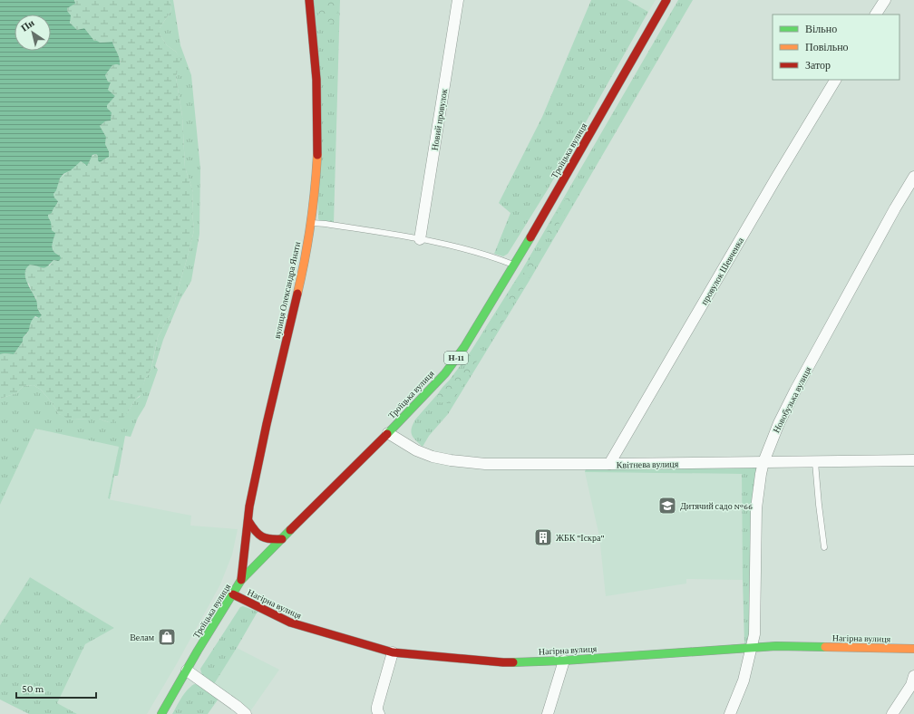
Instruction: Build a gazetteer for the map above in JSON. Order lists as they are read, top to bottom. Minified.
{"streets":{"street":["Новий провулок","Троїцька вулиця","провулок Шевченка","вулиця Олександра Янати","Н-11","Новобузька вулиця","Квітнева вулиця","Нагірна вулиця"]},"crossings":[["Троїцька вулиця","вулиця Олександра Янати"],["Троїцька вулиця","Квітнева вулиця"],["Троїцька вулиця","Нагірна вулиця"],["провулок Шевченка","Квітнева вулиця"],["Новобузька вулиця","Квітнева вулиця"],["Новобузька вулиця","Нагірна вулиця"]],"places":{"school or university":["Дитячий садо №66"],"building":["ЖБК \"Іскра\""],"shop":["Велам"]},"legend":["Вільно","Повільно","Затор"],"scale_bar":"50 m","north":"top left"}
